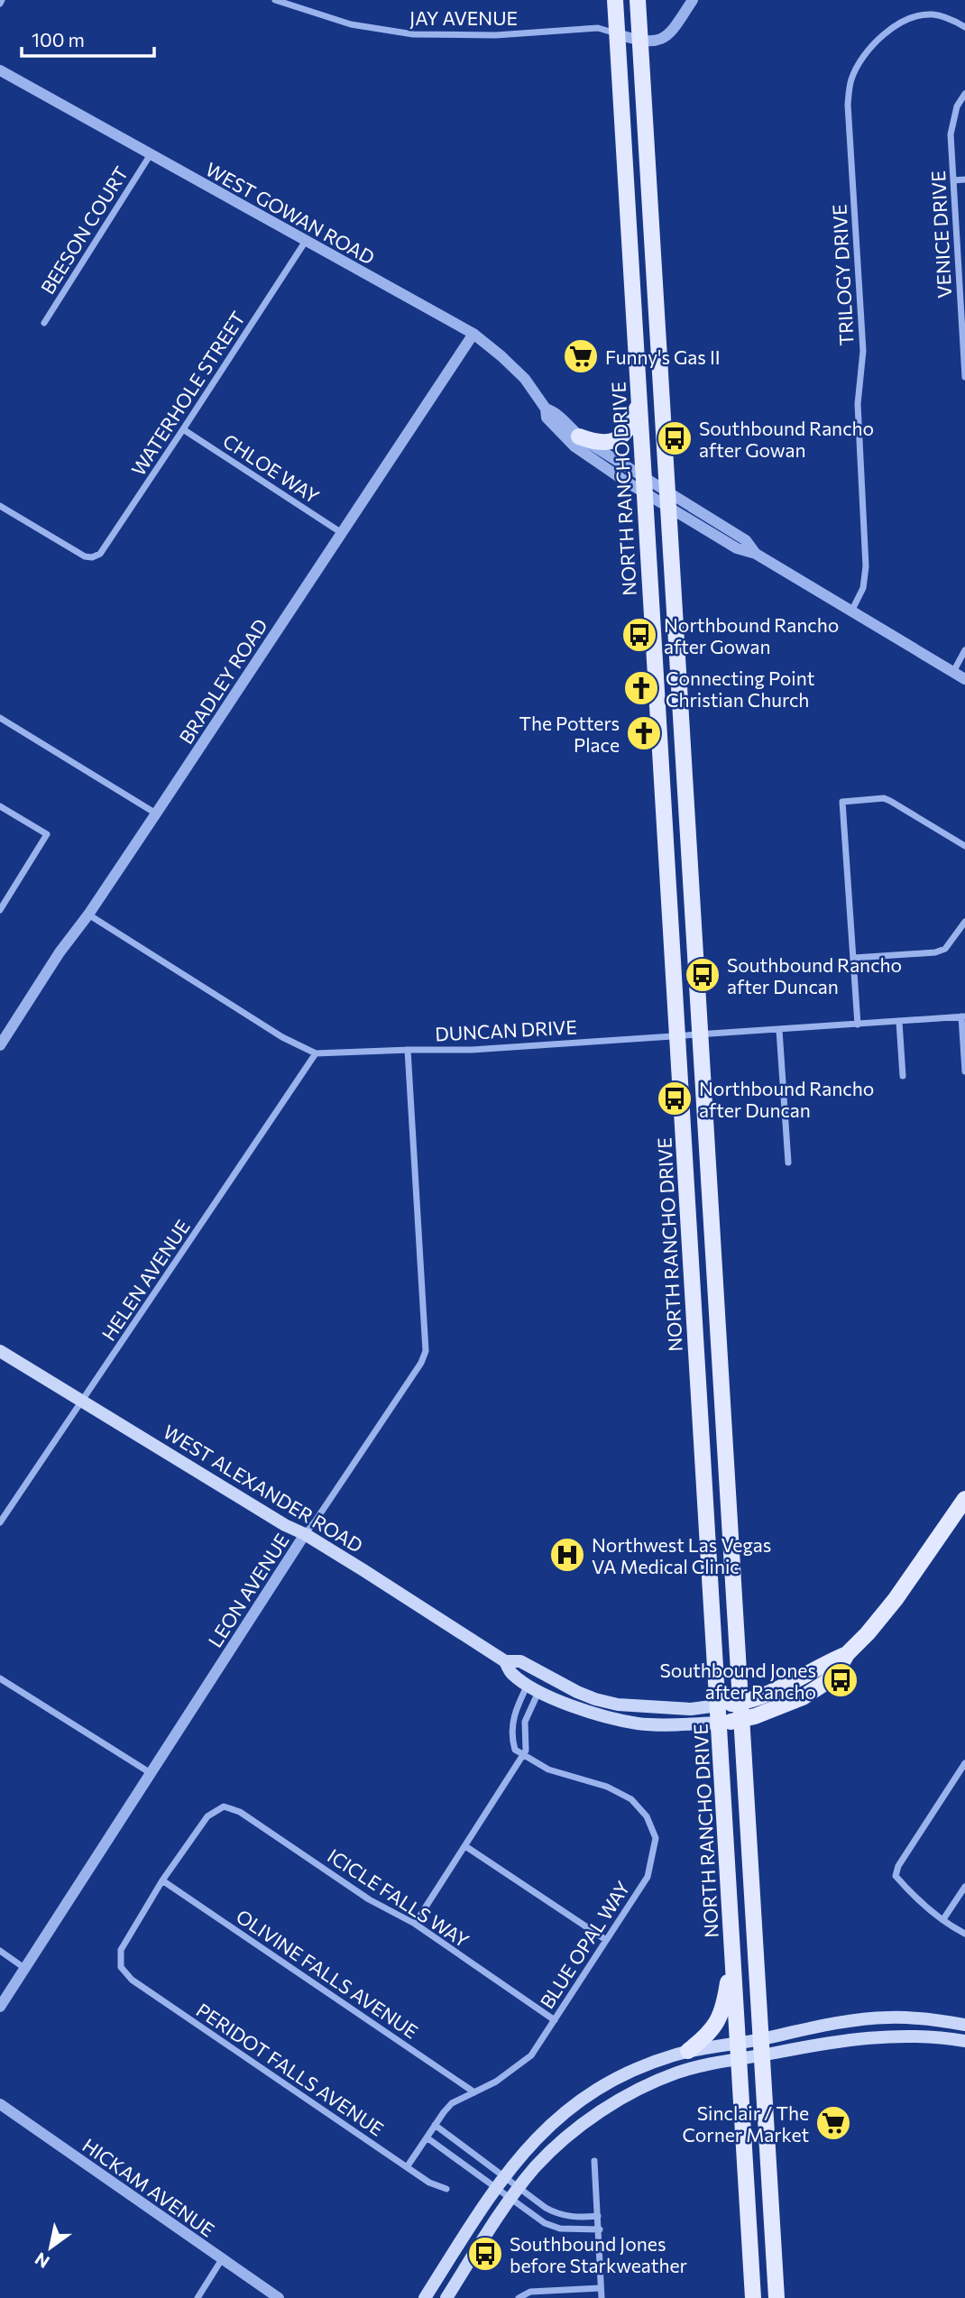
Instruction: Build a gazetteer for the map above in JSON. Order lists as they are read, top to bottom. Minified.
{"streets":{"main road":["NORTH RANCHO DRIVE","WEST ALEXANDER ROAD"],"street":["JAY AVENUE","WEST GOWAN ROAD","BEESON COURT","VENICE DRIVE","TRILOGY DRIVE","WATERHOLE STREET","CHLOE WAY","BRADLEY ROAD","DUNCAN DRIVE","HELEN AVENUE","LEON AVENUE","ICICLE FALLS WAY","BLUE OPAL WAY","OLIVINE FALLS AVENUE","PERIDOT FALLS AVENUE","HICKAM AVENUE"]},"crossings":[["JAY AVENUE","NORTH RANCHO DRIVE"],["WEST GOWAN ROAD","BEESON COURT"],["WEST GOWAN ROAD","TRILOGY DRIVE"],["WEST GOWAN ROAD","WATERHOLE STREET"],["WEST GOWAN ROAD","NORTH RANCHO DRIVE"],["WEST GOWAN ROAD","BRADLEY ROAD"],["WATERHOLE STREET","CHLOE WAY"],["CHLOE WAY","BRADLEY ROAD"],["NORTH RANCHO DRIVE","DUNCAN DRIVE"],["NORTH RANCHO DRIVE","WEST ALEXANDER ROAD"],["BRADLEY ROAD","DUNCAN DRIVE"],["DUNCAN DRIVE","HELEN AVENUE"],["DUNCAN DRIVE","LEON AVENUE"],["HELEN AVENUE","WEST ALEXANDER ROAD"],["WEST ALEXANDER ROAD","LEON AVENUE"],["ICICLE FALLS WAY","BLUE OPAL WAY"],["ICICLE FALLS WAY","OLIVINE FALLS AVENUE"],["ICICLE FALLS WAY","PERIDOT FALLS AVENUE"],["BLUE OPAL WAY","OLIVINE FALLS AVENUE"],["BLUE OPAL WAY","PERIDOT FALLS AVENUE"],["OLIVINE FALLS AVENUE","PERIDOT FALLS AVENUE"]],"places":{"supermarket":["Funny's Gas II","Sinclair / The Corner Market"],"bus stop":["Southbound Rancho after Gowan","Northbound Rancho after Gowan","Southbound Rancho after Duncan","Northbound Rancho after Duncan","Southbound Jones after Rancho","Southbound Jones before Starkweather"],"church":["Connecting Point Christian Church","The Potters Place"],"hospital":["Northwest Las Vegas VA Medical Clinic"]},"scale_bar":"100 m","north":"bottom left"}
